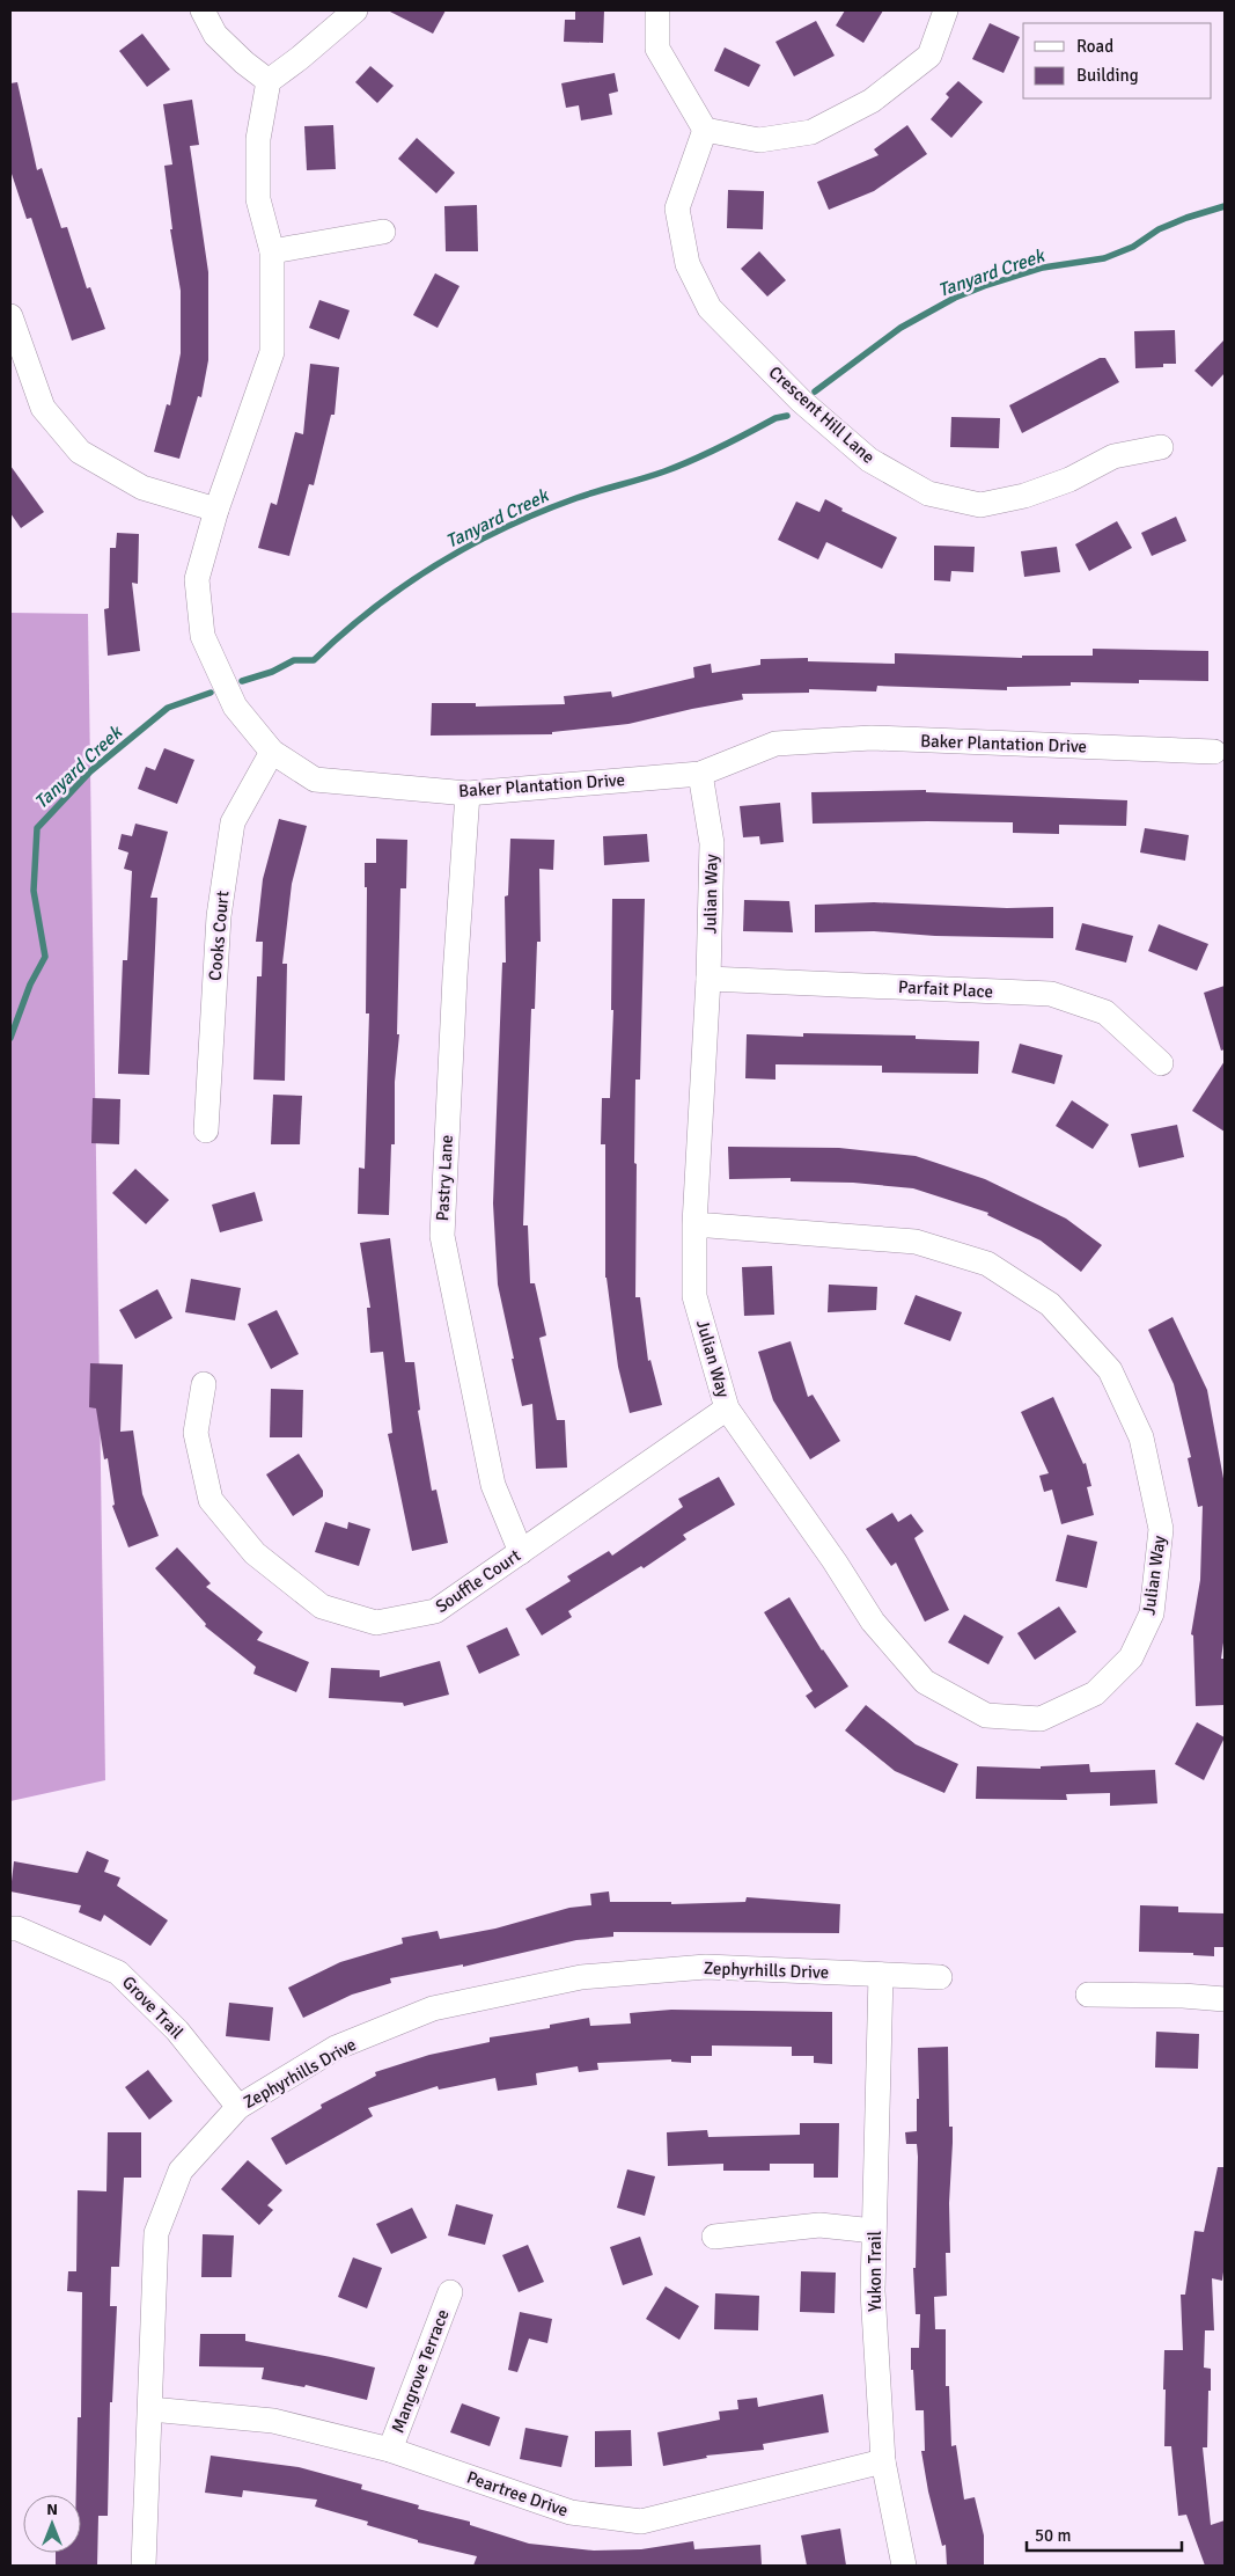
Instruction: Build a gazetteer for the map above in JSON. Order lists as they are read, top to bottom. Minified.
{"streets":{"street":["Crescent Hill Lane","Baker Plantation Drive","Julian Way","Cooks Court","Parfait Place","Pastry Lane","Souffle Court","Zephyrhills Drive","Grove Trail","Yukon Trail","Mangrove Terrace","Peartree Drive"]},"crossings":[["Baker Plantation Drive","Julian Way"],["Baker Plantation Drive","Cooks Court"],["Baker Plantation Drive","Pastry Lane"],["Julian Way","Parfait Place"],["Julian Way","Souffle Court"],["Pastry Lane","Souffle Court"],["Zephyrhills Drive","Grove Trail"],["Zephyrhills Drive","Yukon Trail"],["Zephyrhills Drive","Peartree Drive"],["Yukon Trail","Peartree Drive"],["Mangrove Terrace","Peartree Drive"]],"water":["Tanyard Creek"],"legend":["Road","Building"],"scale_bar":"50 m","north":"top"}
